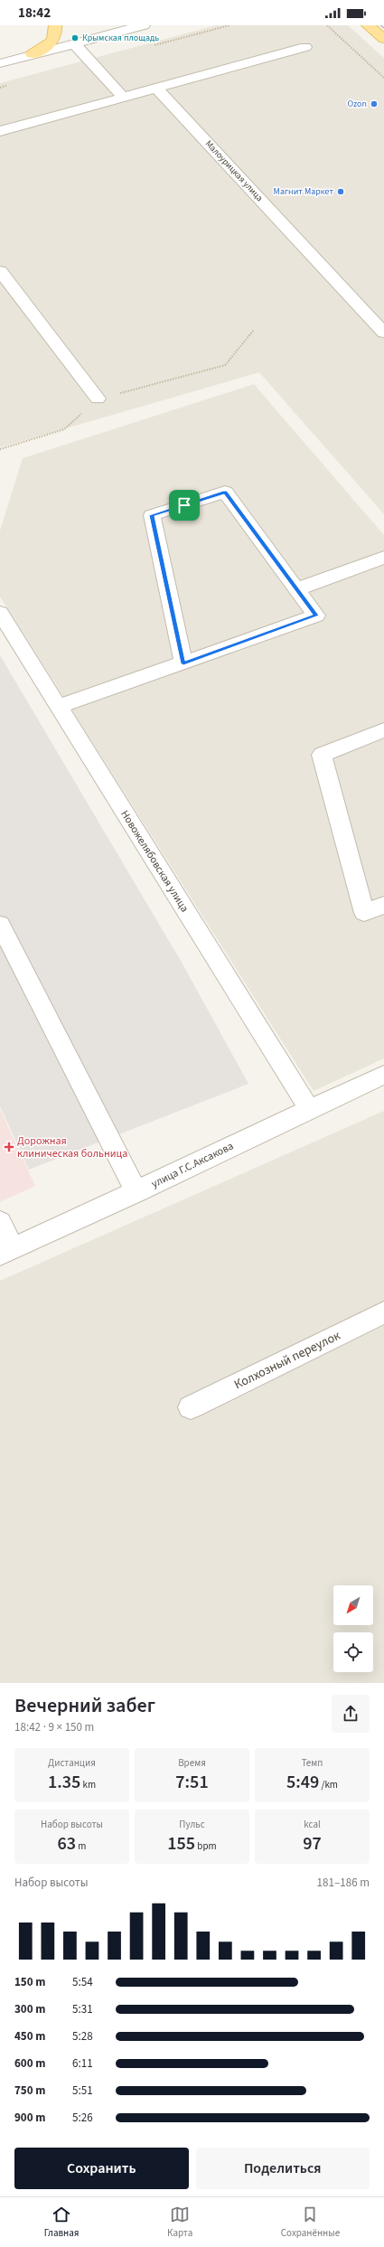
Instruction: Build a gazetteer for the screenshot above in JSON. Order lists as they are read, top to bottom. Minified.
{"streets":{"street":["Малоурицкая улица","Новожелябовская улица","улица Г.С.Аксакова","Колхозный переулок"]},"crossings":[["Новожелябовская улица","улица Г.С.Аксакова"]],"places":{"other":["Крымская площадь","Ozon","Магнит Маркет"],"health":["Дорожная клиническая больница"]},"north":"bottom left","page":{"status":"18:42","heading":["Вечерний забег","18:42 · 9 × 150 m"],"stats":[["Дистанция","1.35 km"],["Время","7:51"],["Темп","5:49 /km"],["Набор высоты","63 m"],["Пульс","155 bpm"],["kcal","97"]],"chart":["Набор высоты","181–186 m"],"list":[{"name":"150 m","note":"5:54"},{"name":"300 m","note":"5:31"},{"name":"450 m","note":"5:28"},{"name":"600 m","note":"6:11"},{"name":"750 m","note":"5:51"},{"name":"900 m","note":"5:26"}],"buttons":["Сохранить","Поделиться"],"tabs":["Главная","Карта","Сохранённые"]}}
